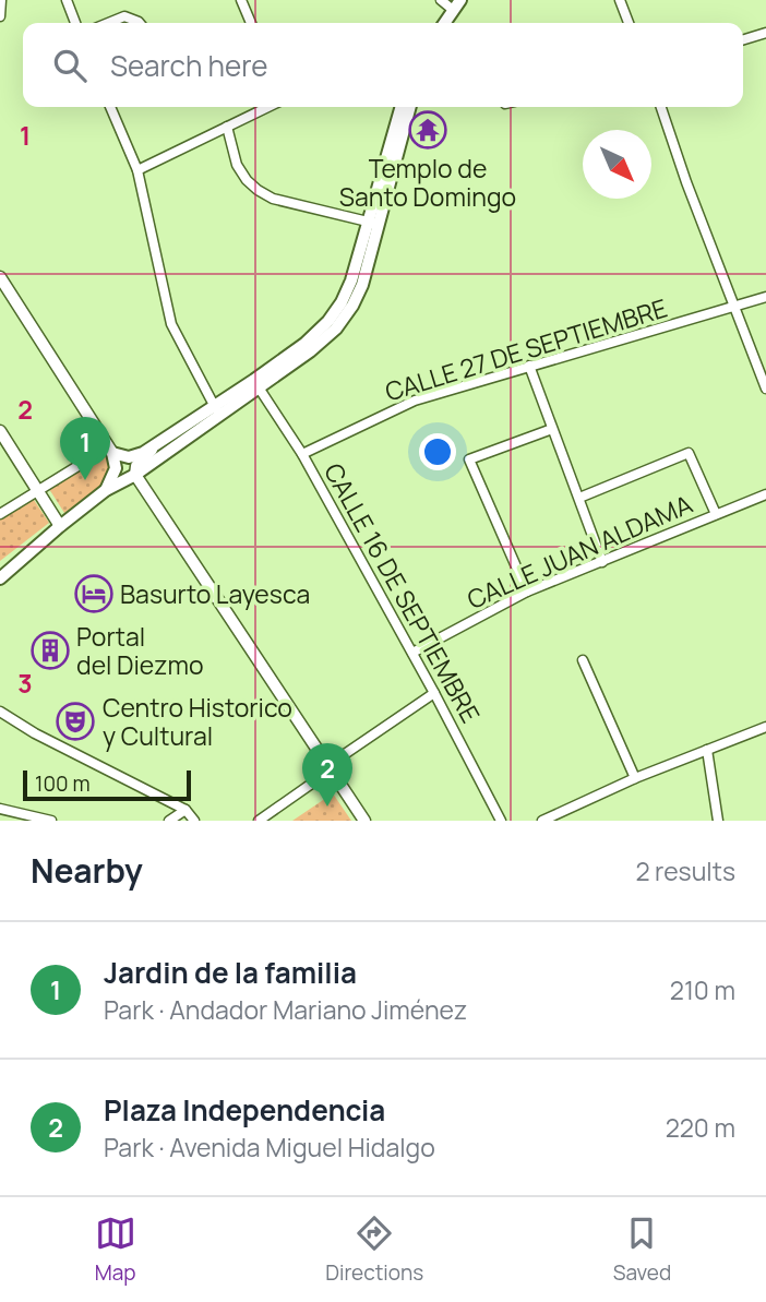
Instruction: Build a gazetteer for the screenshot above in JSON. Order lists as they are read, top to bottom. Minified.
{"streets":{"street":["CALLE 27 DE SEPTIEMBRE","CALLE JUAN ALDAMA","CALLE 16 DE SEPTIEMBRE"]},"crossings":[["CALLE 27 DE SEPTIEMBRE","CALLE 16 DE SEPTIEMBRE"],["CALLE JUAN ALDAMA","CALLE 16 DE SEPTIEMBRE"]],"places":{"temple":["Templo de Santo Domingo"],"hotel":["Basurto Layesca"],"building":["Portal del Diezmo"],"theatre":["Centro Historico y Cultural"]},"scale_bar":"100 m","north":"bottom right","page":{"search":"Search here","pins":["1","2"],"scale":"100 m","heading":["Nearby","2 results"],"list":[{"mark":"1","name":"Jardin de la familia","note":"Park · Andador Mariano Jiménez","value":"210 m"},{"mark":"2","name":"Plaza Independencia","note":"Park · Avenida Miguel Hidalgo","value":"220 m"}],"nav":["Map","Directions","Saved"]},"grid":{"rows":["1","2","3"]}}
